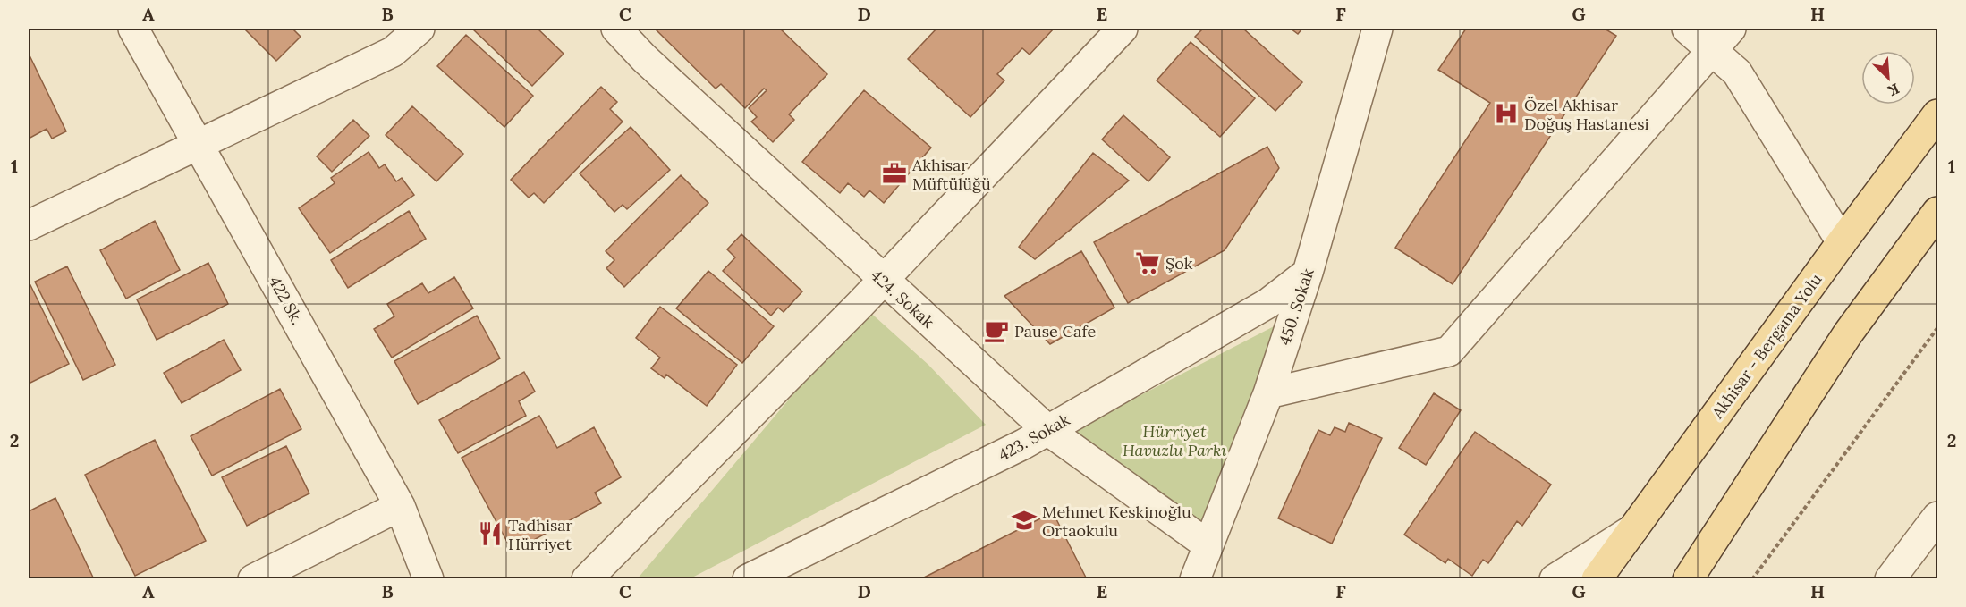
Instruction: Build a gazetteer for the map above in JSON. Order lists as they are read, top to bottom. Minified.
{"streets":{"main road":["Akhisar - Bergama Yolu"],"street":["424. Sokak","422 Sk.","450. Sokak","423. Sokak"]},"crossings":[["424. Sokak","450. Sokak"],["424. Sokak","423. Sokak"],["450. Sokak","423. Sokak"]],"parks":["Hürriyet Havuzlu Parkı"],"places":{"hospital":["Özel Akhisar Doğuş Hastanesi"],"office":["Akhisar Müftülüğü"],"supermarket":["Şok"],"cafe":["Pause Cafe"],"school or university":["Mehmet Keskinoğlu Ortaokulu"],"restaurant":["Tadhisar Hürriyet"]},"north":"bottom right","grid":{"columns":["A","B","C","D","E","F","G","H"],"rows":["1","2"]}}
